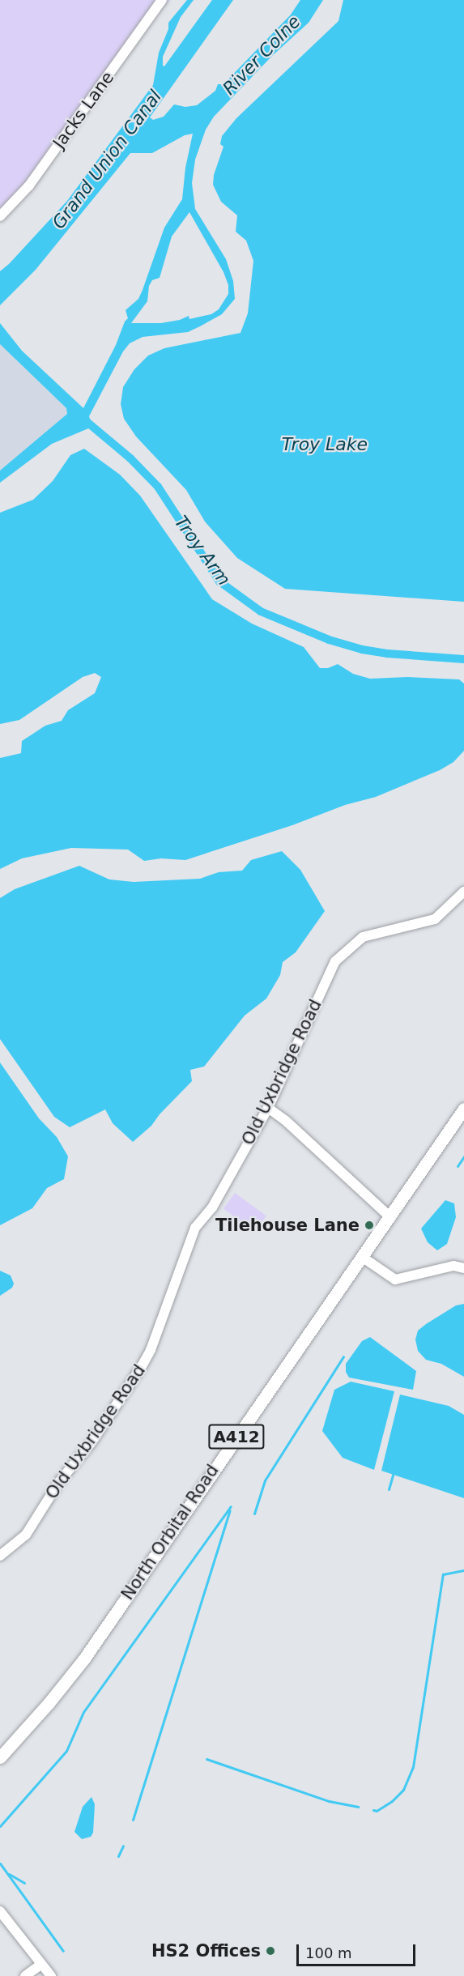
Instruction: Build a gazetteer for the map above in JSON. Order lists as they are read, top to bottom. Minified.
{"streets":{"main road":["A412","North Orbital Road"],"street":["Jacks Lane","Old Uxbridge Road"]},"water":["River Colne","Grand Union Canal","Troy Lake","Troy Arm"],"places":["Tilehouse Lane","HS2 Offices"],"scale_bar":"100 m"}
